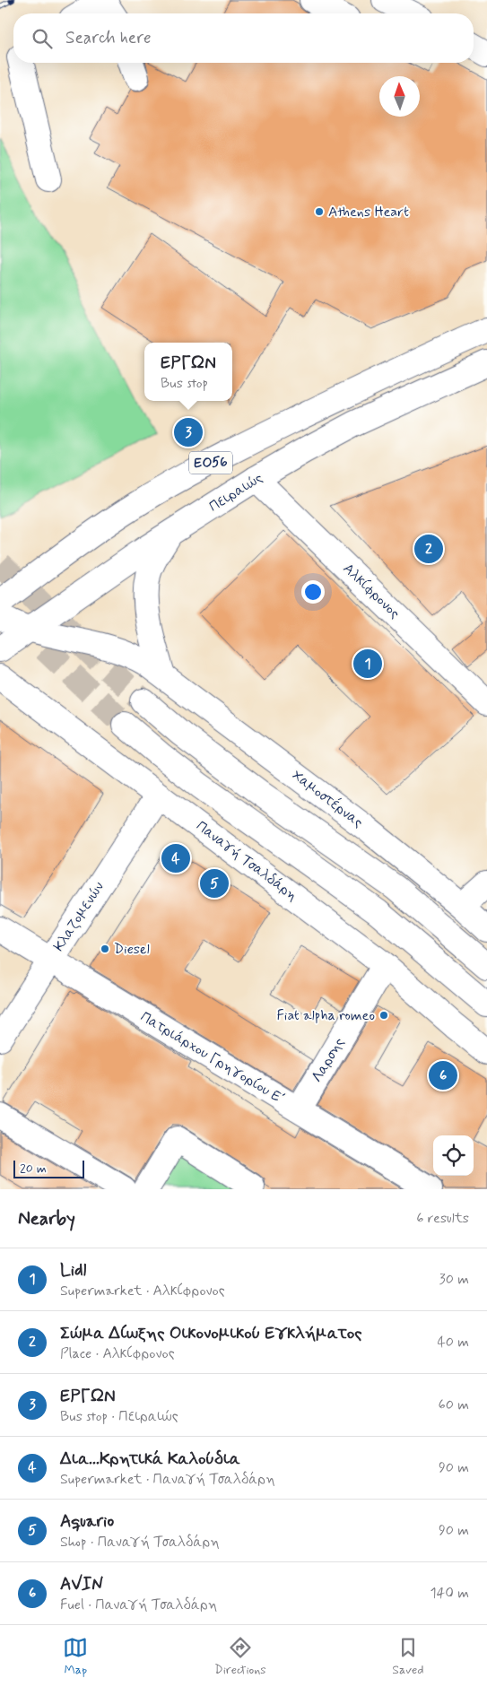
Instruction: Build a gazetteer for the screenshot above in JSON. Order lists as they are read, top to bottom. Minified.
{"streets":{"main road":["ΕΟ56","Πειραιώς","Αλκίφρονος","Χαμοστέρνας","Παναγή Τσαλδάρη","Κλαζομενών","Πατριάρχου Γρηγορίου Ε΄","Λαρσης"]},"crossings":[["Πειραιώς","Αλκίφρονος"],["Πειραιώς","Χαμοστέρνας"],["Παναγή Τσαλδάρη","Κλαζομενών"],["Παναγή Τσαλδάρη","Λαρσης"],["Κλαζομενών","Πατριάρχου Γρηγορίου Ε΄"],["Πατριάρχου Γρηγορίου Ε΄","Λαρσης"]],"places":["Athens Heart","Diesel","Fiat alpha romeo"],"scale_bar":"20 m","north":"top","page":{"search":"Search here","popup":["ΕΡΓΩΝ","Bus stop"],"pins":["3","2","1","4","5","6"],"scale":"20 m","heading":["Nearby","6 results"],"list":[{"mark":"1","name":"Lidl","note":"Supermarket · Αλκίφρονος","value":"30 m"},{"mark":"2","name":"Σώμα Δίωξης Οικονομικού Εγκλήματος","note":"Place · Αλκίφρονος","value":"40 m"},{"mark":"3","name":"ΕΡΓΩΝ","note":"Bus stop · Πειραιώς","value":"60 m"},{"mark":"4","name":"Δια...Κρητικά Καλούδια","note":"Supermarket · Παναγή Τσαλδάρη","value":"90 m"},{"mark":"5","name":"Aquario","note":"Shop · Παναγή Τσαλδάρη","value":"90 m"},{"mark":"6","name":"AVIN","note":"Fuel · Παναγή Τσαλδάρη","value":"140 m"}],"nav":["Map","Directions","Saved"]}}
